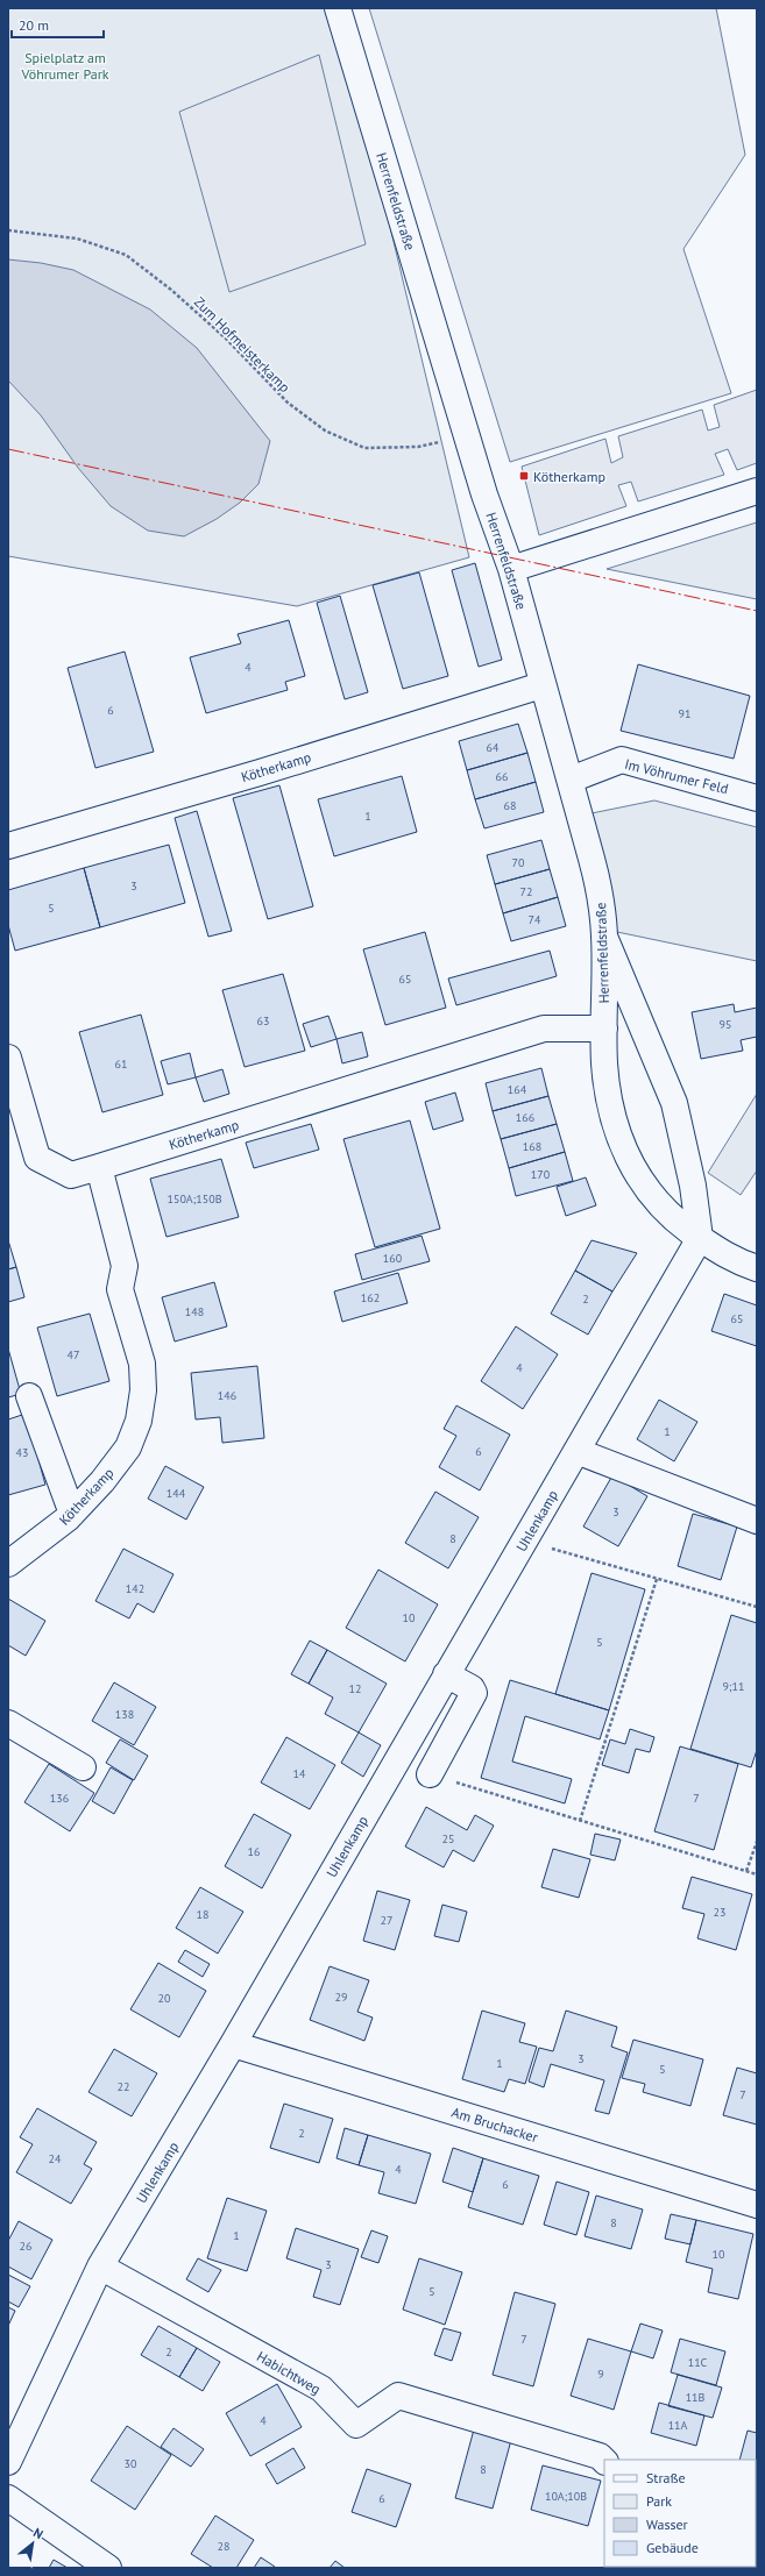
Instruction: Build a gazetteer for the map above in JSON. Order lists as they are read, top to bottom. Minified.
{"streets":{"street":["Herrenfeldstraße","Kötherkamp","Im Vöhrumer Feld","Uhlenkamp","Am Bruchacker","Habichtweg"],"path":["Zum Hofmeisterkamp"]},"crossings":[["Herrenfeldstraße","Zum Hofmeisterkamp"],["Herrenfeldstraße","Kötherkamp"],["Herrenfeldstraße","Im Vöhrumer Feld"],["Herrenfeldstraße","Uhlenkamp"],["Uhlenkamp","Am Bruchacker"],["Uhlenkamp","Habichtweg"]],"parks":["Spielplatz am Vöhrumer Park"],"places":{"transit":["Kötherkamp"]},"house_numbers":["4","6","91","64","66","68","1","70","3","72","5","74","65","63","95","61","164","166","168","170","150A;150B","160","162","2","148","65","47","4","146","1","6","43","144","3","8","142","10","5","9;11","12","138","14","136","7","25","16","23","18","27","29","20","3","1","5","22","7","2","24","4","6","8","1","26","10","3","5","7","2","11C","9","11B","4","11A","30","8","10A;10B","6","28"],"legend":["Straße","Park","Wasser","Gebäude"],"scale_bar":"20 m","north":"top right"}
